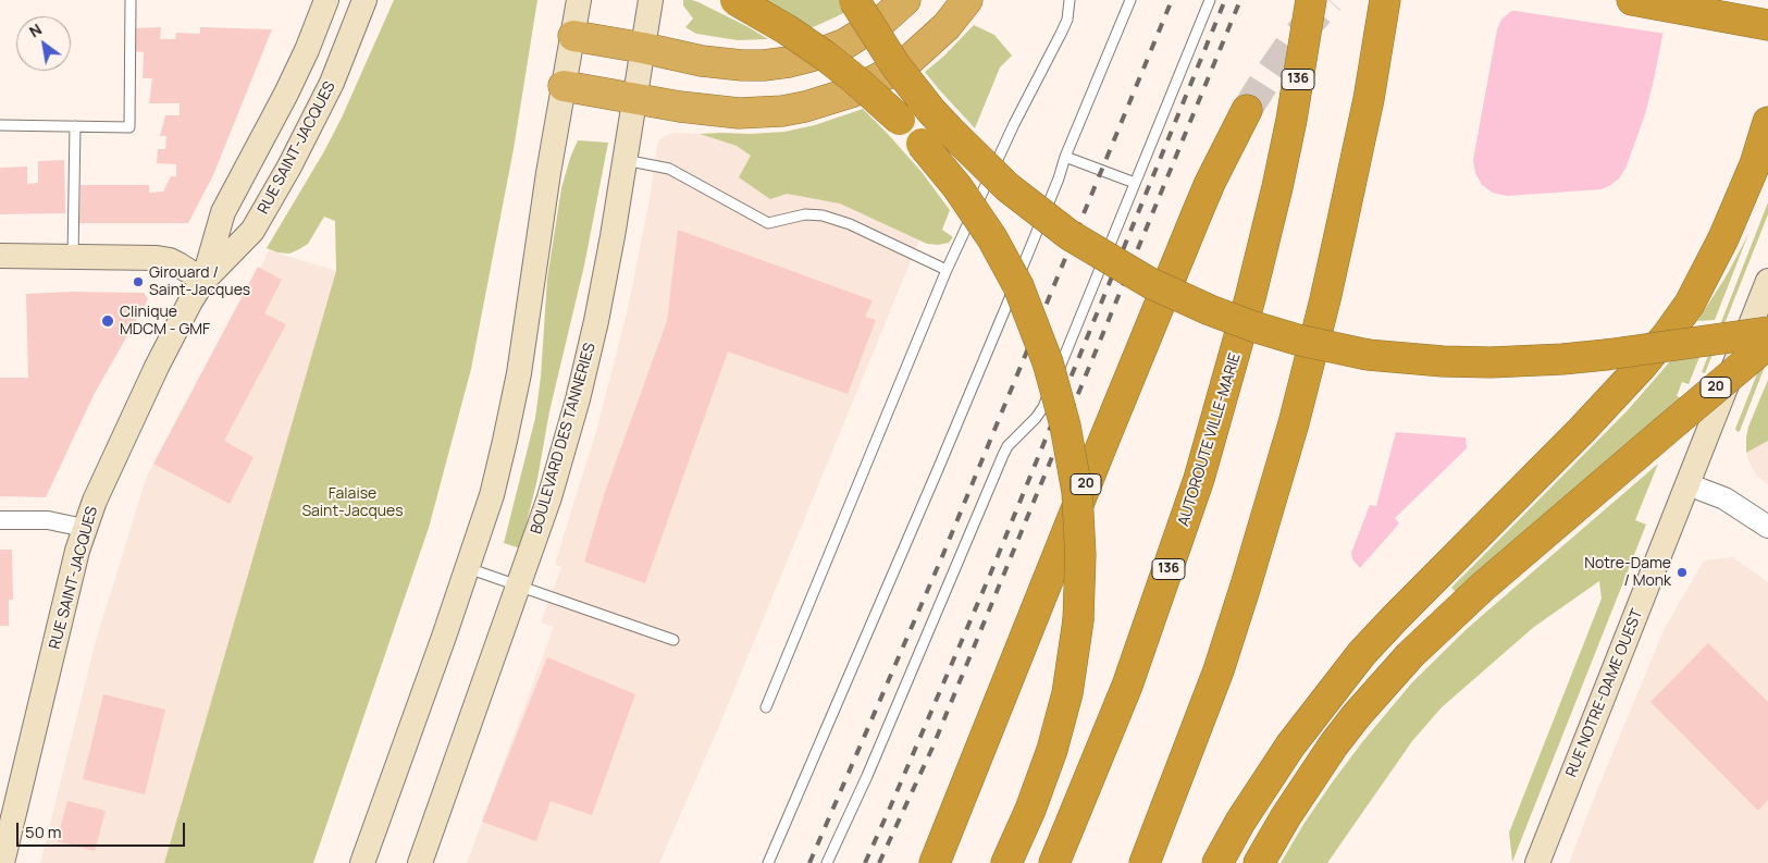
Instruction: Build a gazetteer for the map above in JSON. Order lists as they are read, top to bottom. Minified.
{"streets":{"highway":["136","20","AUTOROUTE VILLE-MARIE"],"main road":["RUE SAINT-JACQUES","BOULEVARD DES TANNERIES","RUE NOTRE-DAME OUEST"]},"parks":["Falaise Saint-Jacques"],"places":["Girouard / Saint-Jacques","Clinique MDCM - GMF","Notre-Dame / Monk"],"scale_bar":"50 m","north":"top left"}
